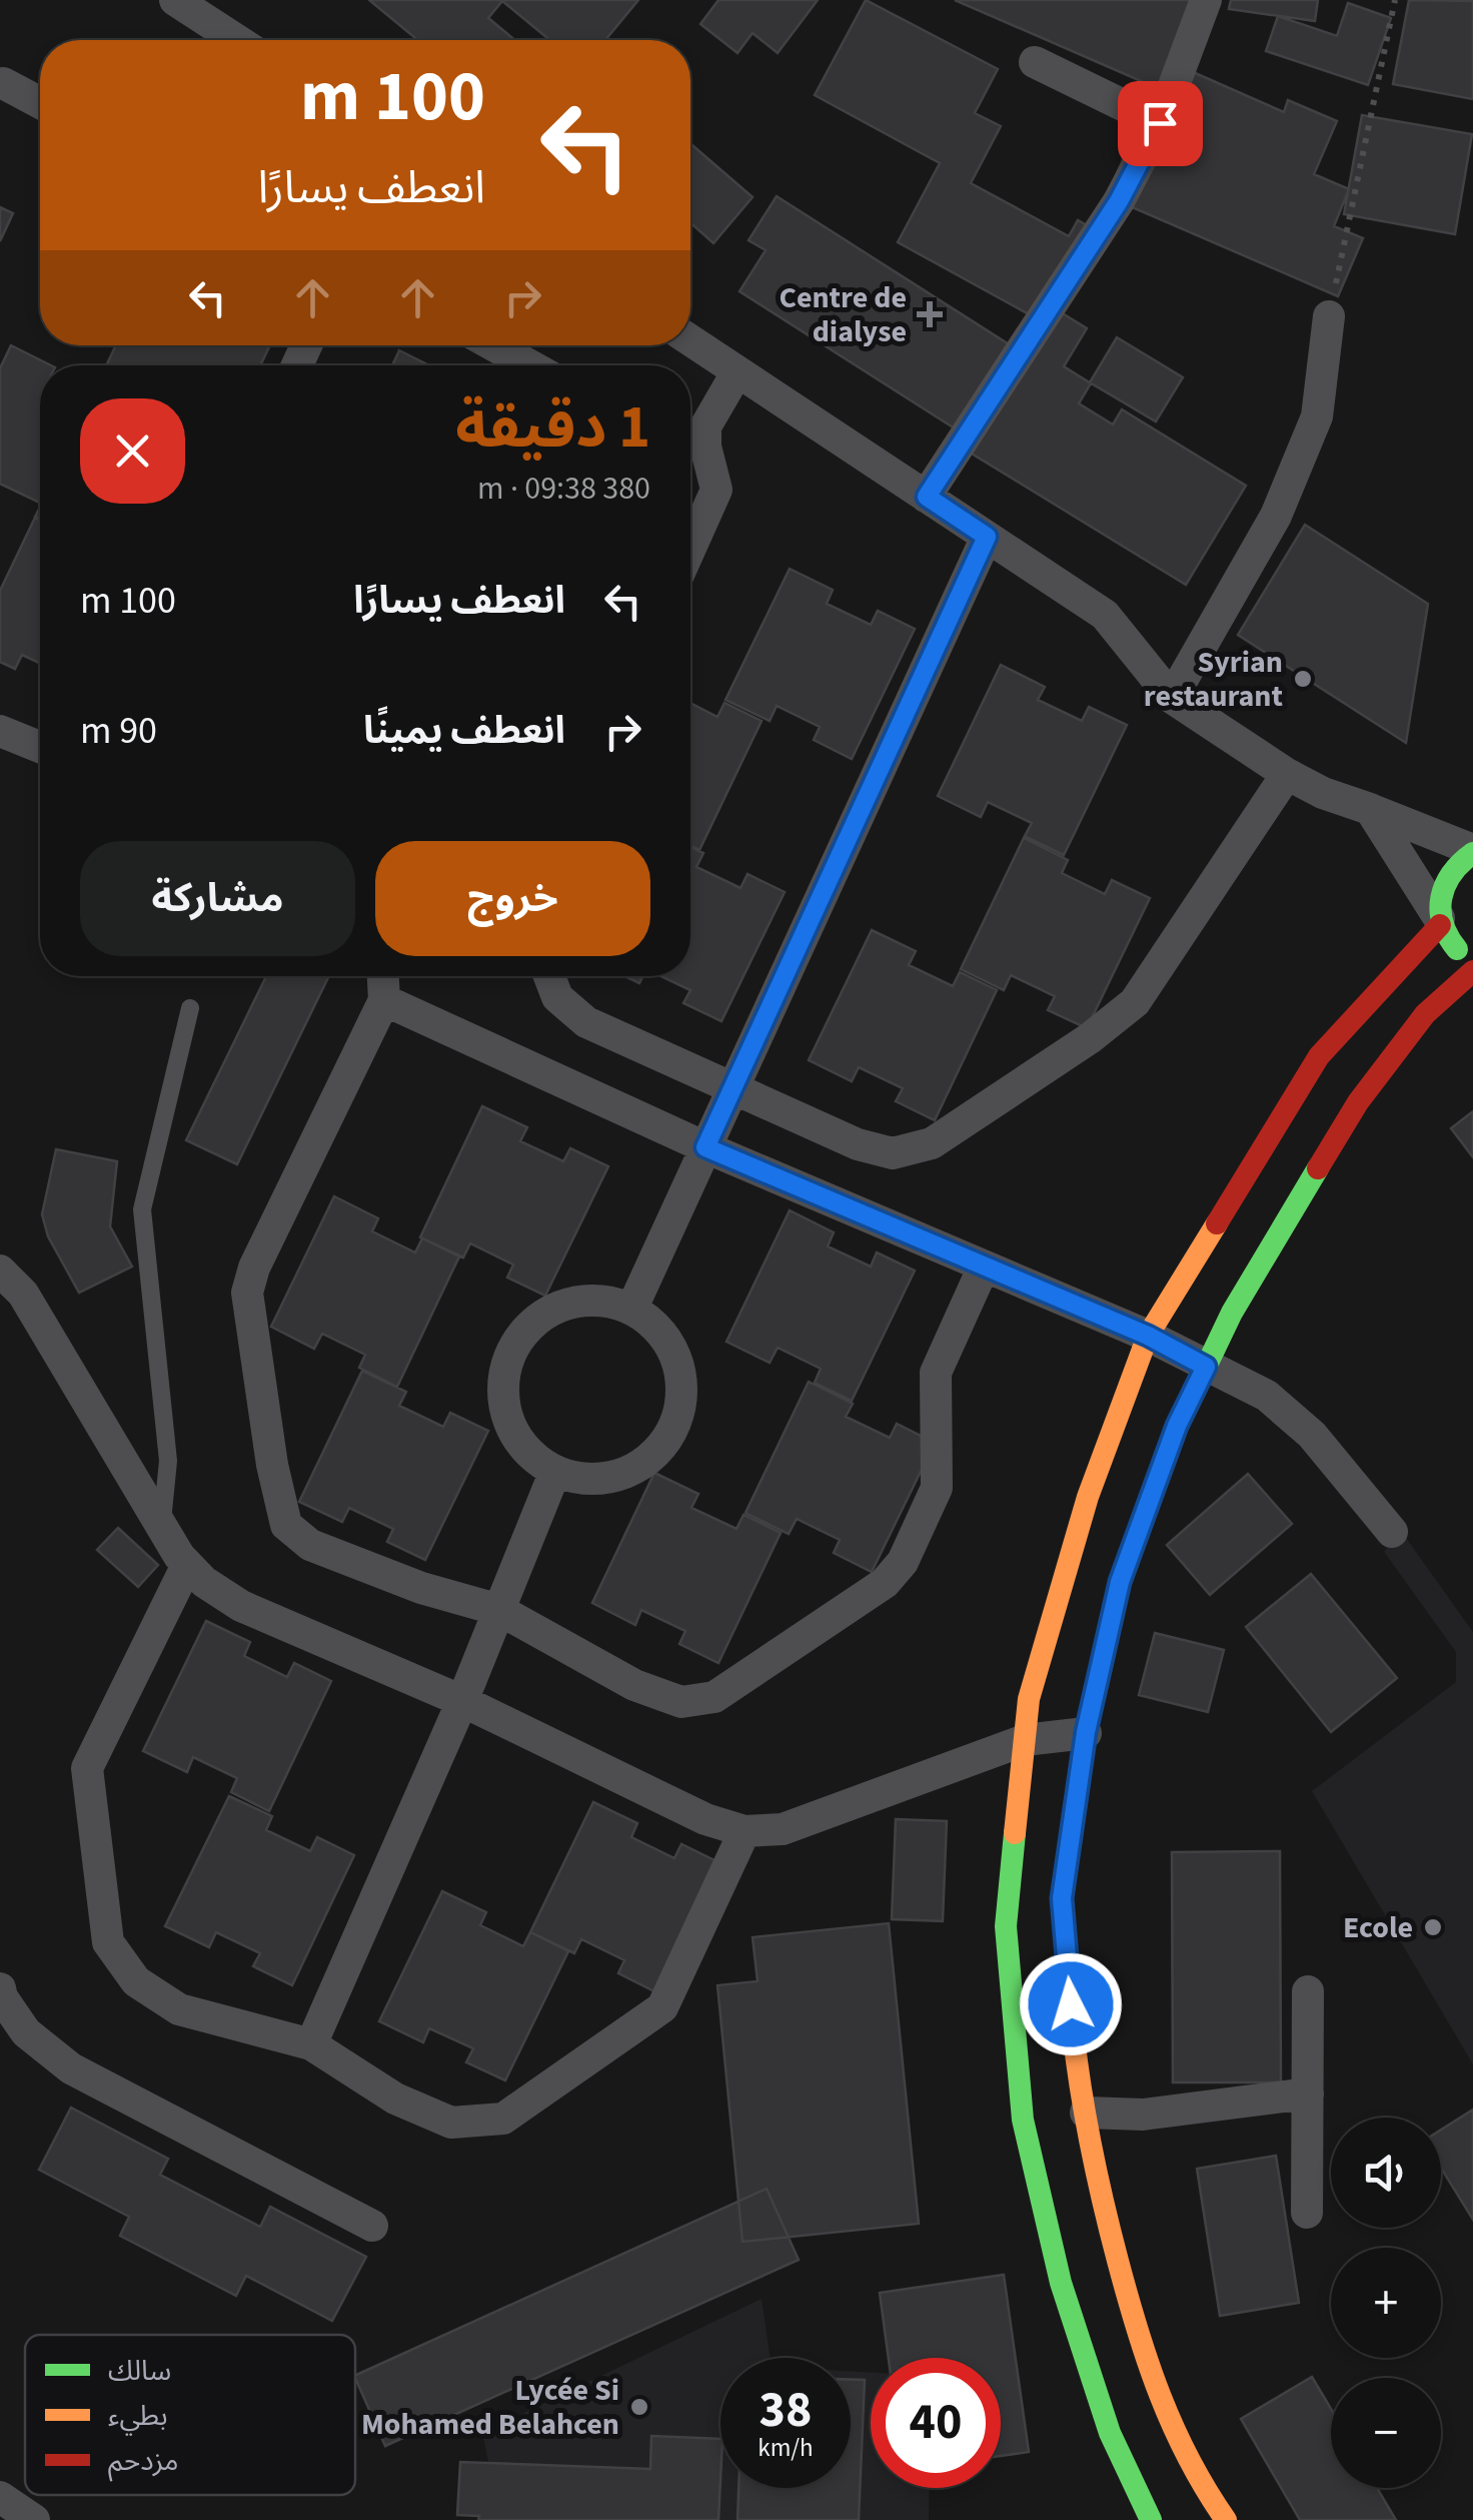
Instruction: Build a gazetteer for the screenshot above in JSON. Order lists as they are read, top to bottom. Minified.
{"places":{"health":["Centre de dialyse"],"other":["Syrian restaurant","Ecole","Lycée Si Mohamed Belahcen"]},"legend":["سالك","بطيء","مزدحم"],"page":{"turn":["100 m","انعطف يسارًا"],"heading":["1 دقيقة","380 m · 09:38"],"list":[{"name":"انعطف يسارًا","value":"100 m"},{"name":"انعطف يمينًا","value":"90 m"}],"buttons":["خروج","مشاركة"],"map_buttons":["+","−"],"speed":"38 km/h","limit":"40"}}
